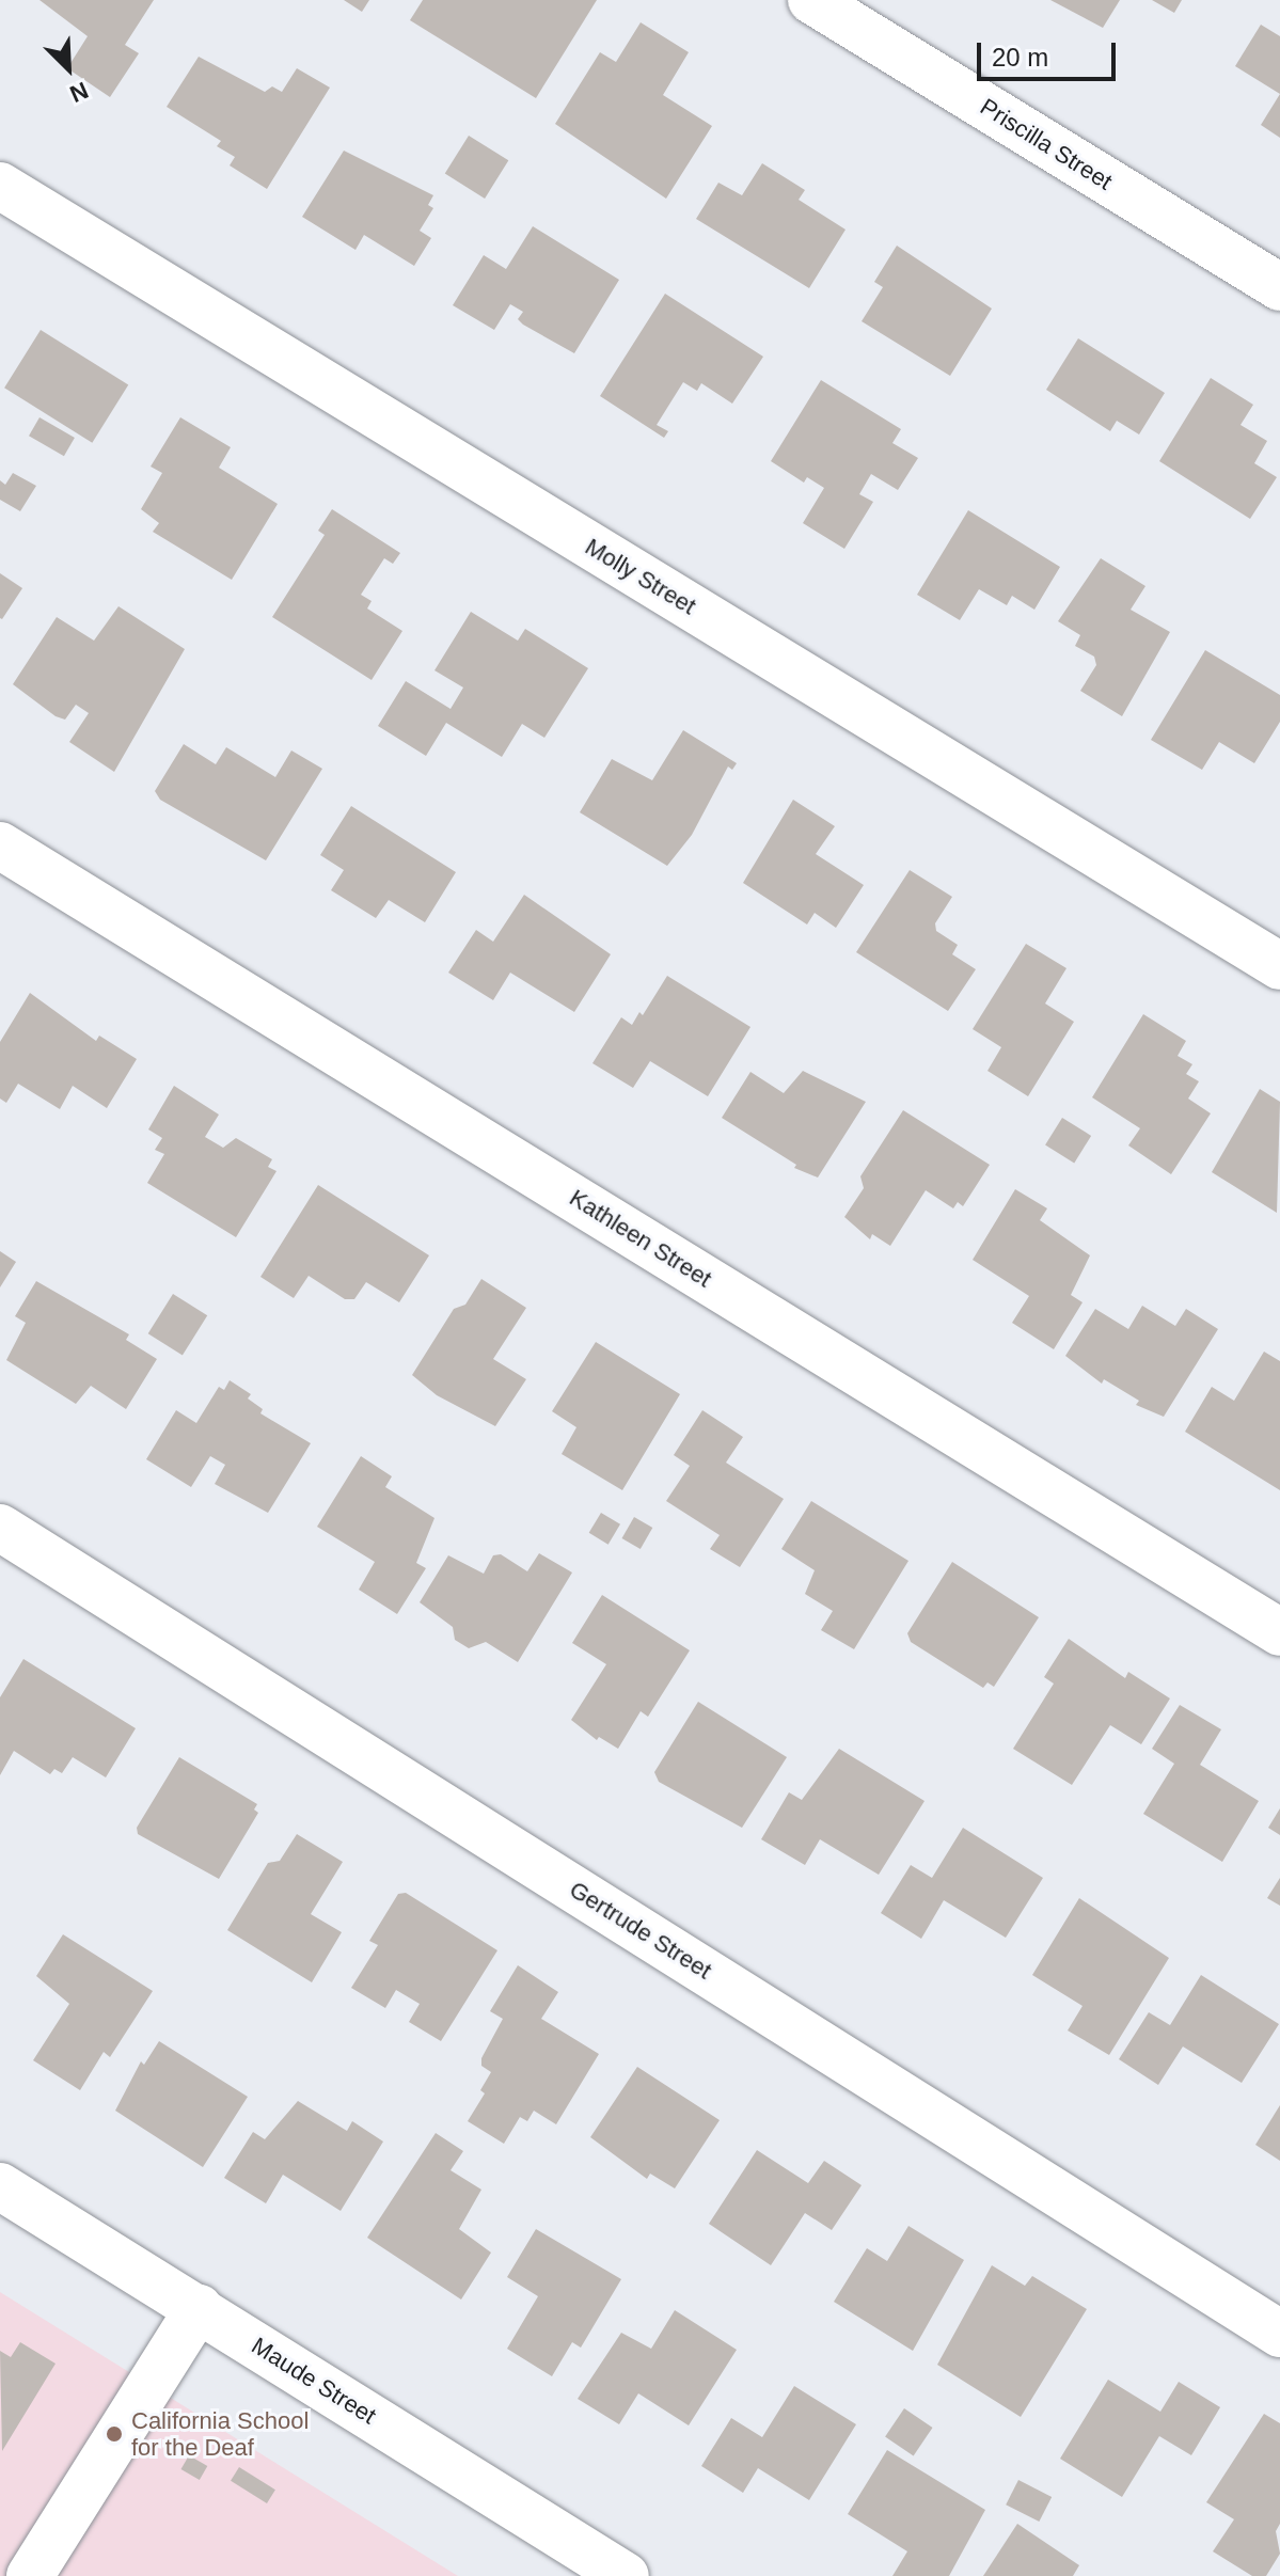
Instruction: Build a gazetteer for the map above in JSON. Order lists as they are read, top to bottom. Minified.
{"streets":{"street":["Priscilla Street","Molly Street","Kathleen Street","Gertrude Street","Maude Street"]},"places":["California School for the Deaf"],"scale_bar":"20 m","north":"bottom right"}
